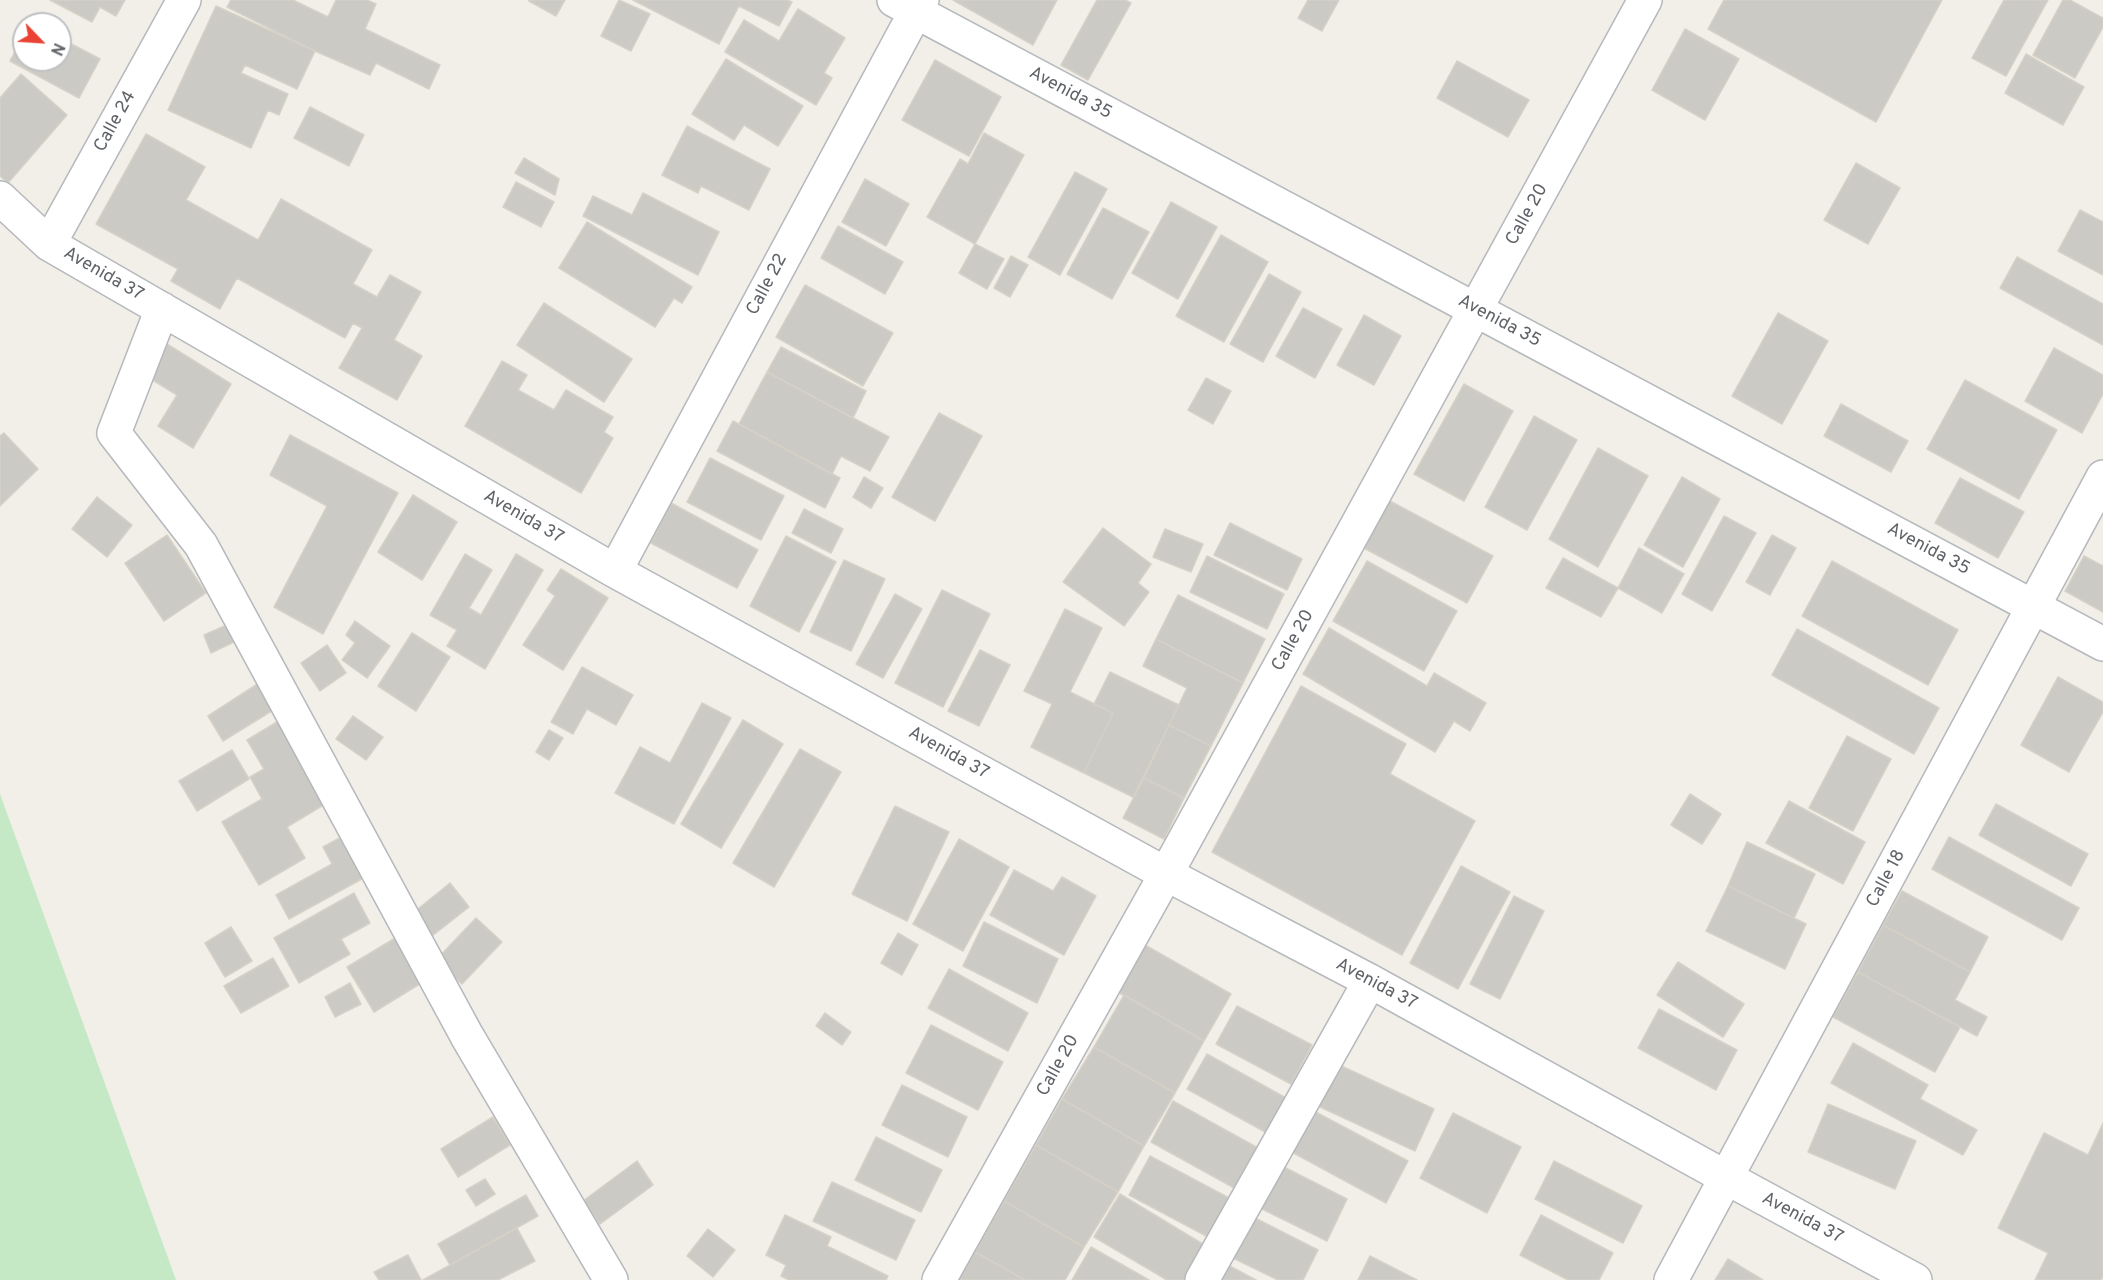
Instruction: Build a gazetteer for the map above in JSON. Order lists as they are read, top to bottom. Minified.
{"streets":{"street":["Avenida 35","Calle 24","Calle 20","Avenida 37","Calle 22","Calle 18"]},"crossings":[["Avenida 35","Calle 20"],["Avenida 35","Calle 22"],["Avenida 35","Calle 18"],["Calle 24","Avenida 37"],["Calle 20","Avenida 37"],["Avenida 37","Calle 22"],["Avenida 37","Calle 18"]],"north":"bottom right"}
